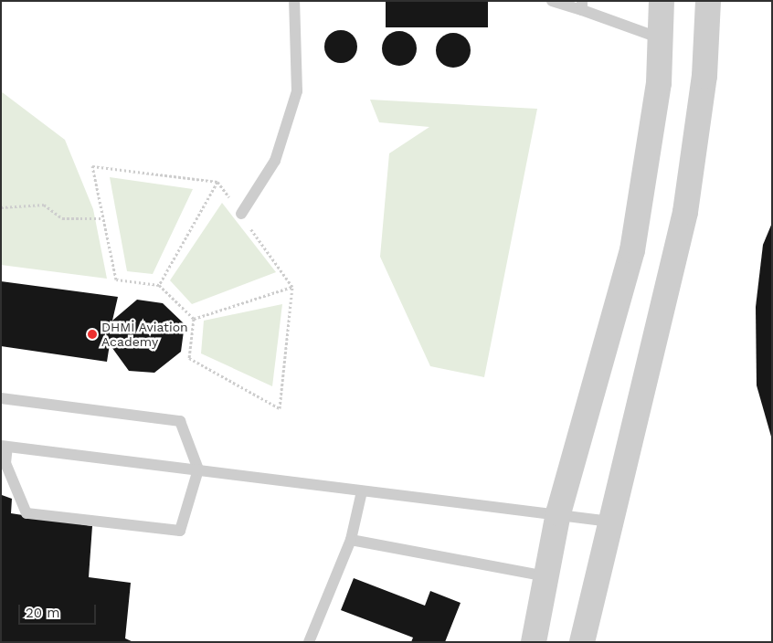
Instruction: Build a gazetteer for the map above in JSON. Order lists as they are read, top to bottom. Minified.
{"places":["DHMİ Aviation Academy"],"scale_bar":"20 m"}
